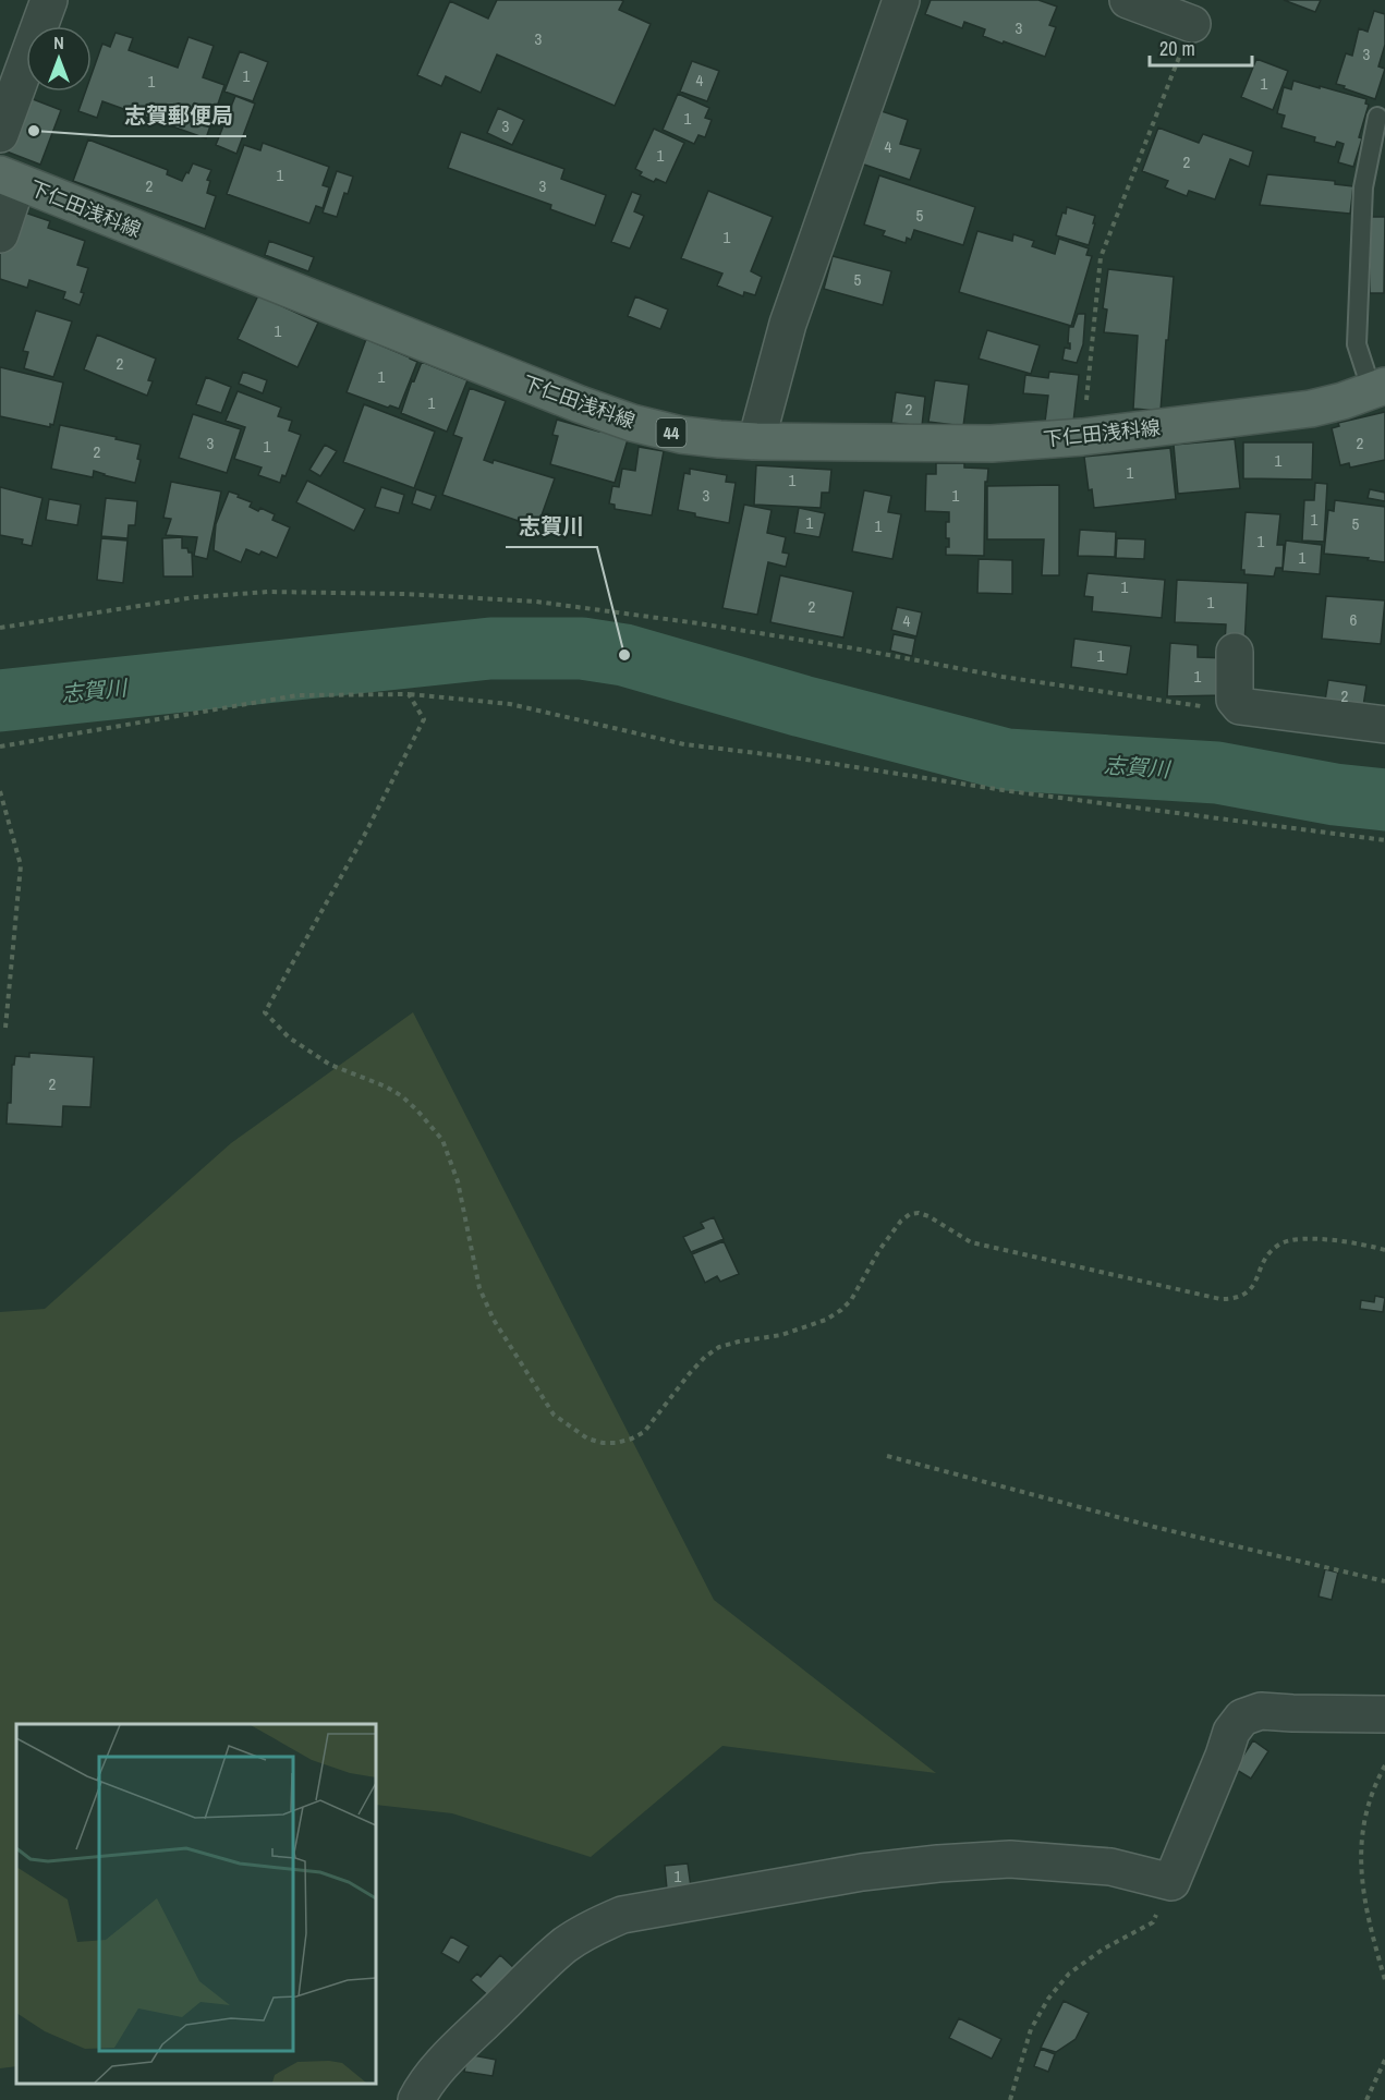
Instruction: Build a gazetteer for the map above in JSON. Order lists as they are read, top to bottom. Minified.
{"streets":{"main road":["下仁田浅科線","44"]},"water":["志賀川"],"places":["志賀郵便局","志賀川"],"house_numbers":["3","3","3","1","4","1","1","1","3","4","1","2","1","2","3","5","1","5","1","2","1","1","2","3","2","1","2","1","1","1","3","1","1","1","5","1","1","1","1","1","2","6","4","1","1","2","2","1"],"scale_bar":"20 m","north":"top"}
